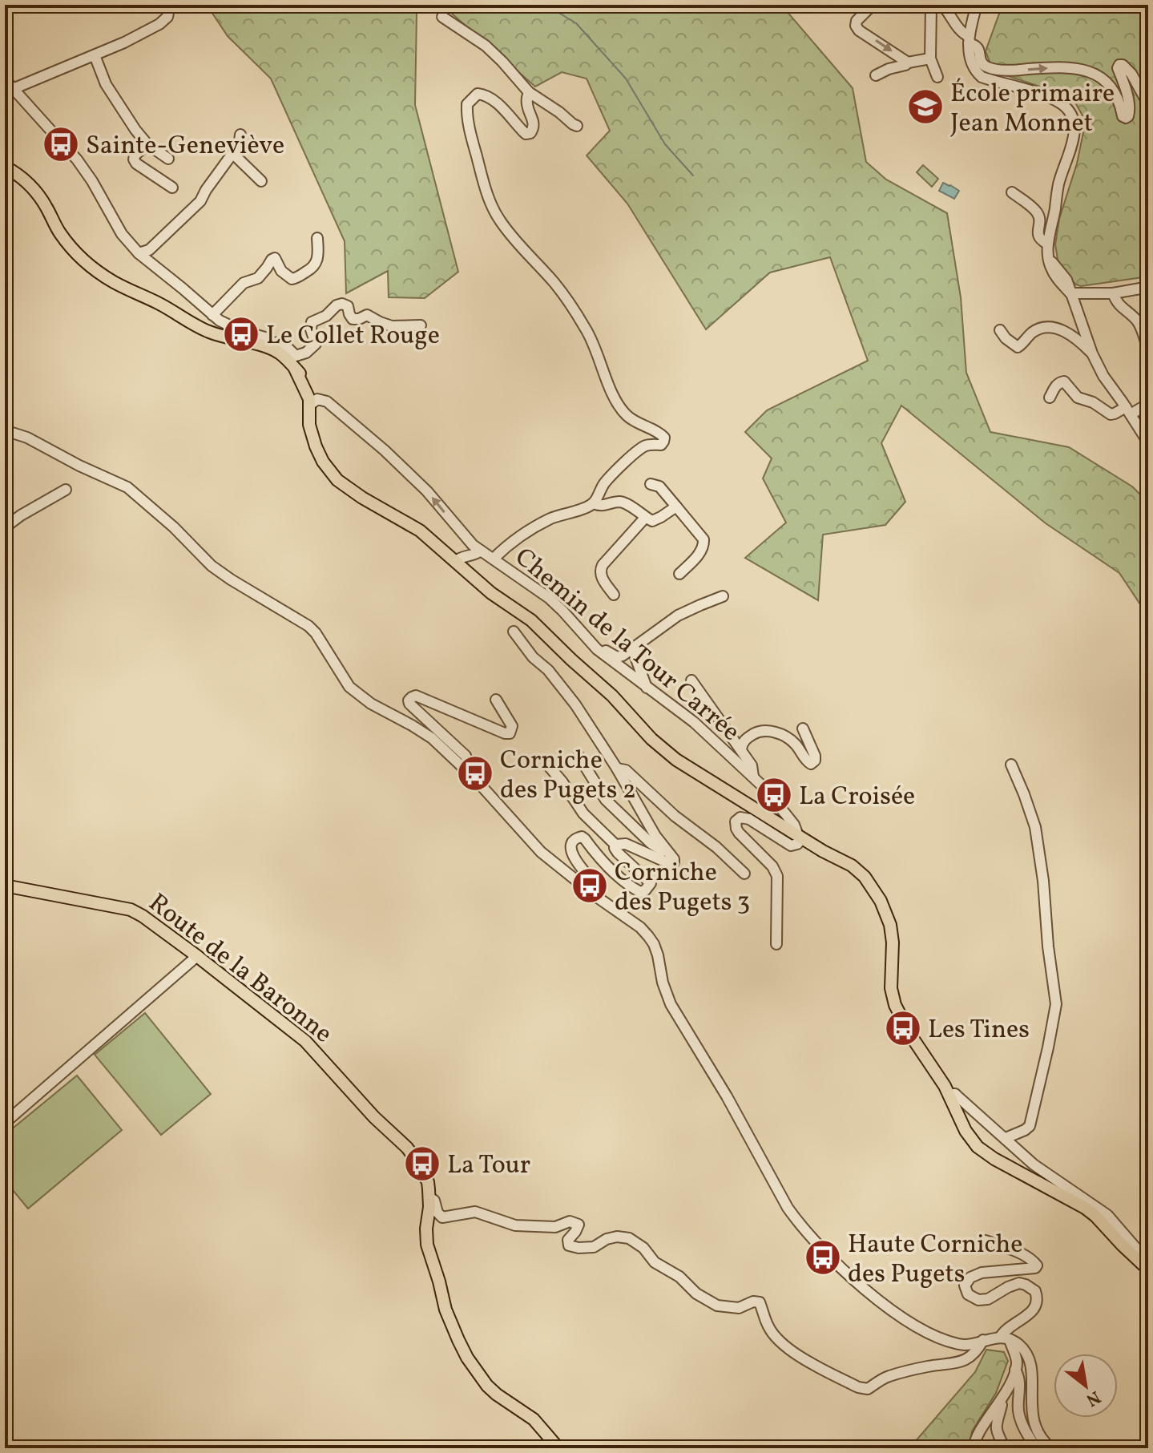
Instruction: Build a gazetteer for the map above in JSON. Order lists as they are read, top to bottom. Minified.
{"streets":{"main road":["Route de la Baronne"],"street":["Chemin de la Tour Carrée"]},"places":{"school or university":["École primaire Jean Monnet"],"bus stop":["Sainte-Geneviève","Le Collet Rouge","Corniche des Pugets 2","La Croisée","Corniche des Pugets 3","Les Tines","La Tour","Haute Corniche des Pugets"]},"north":"bottom right"}
